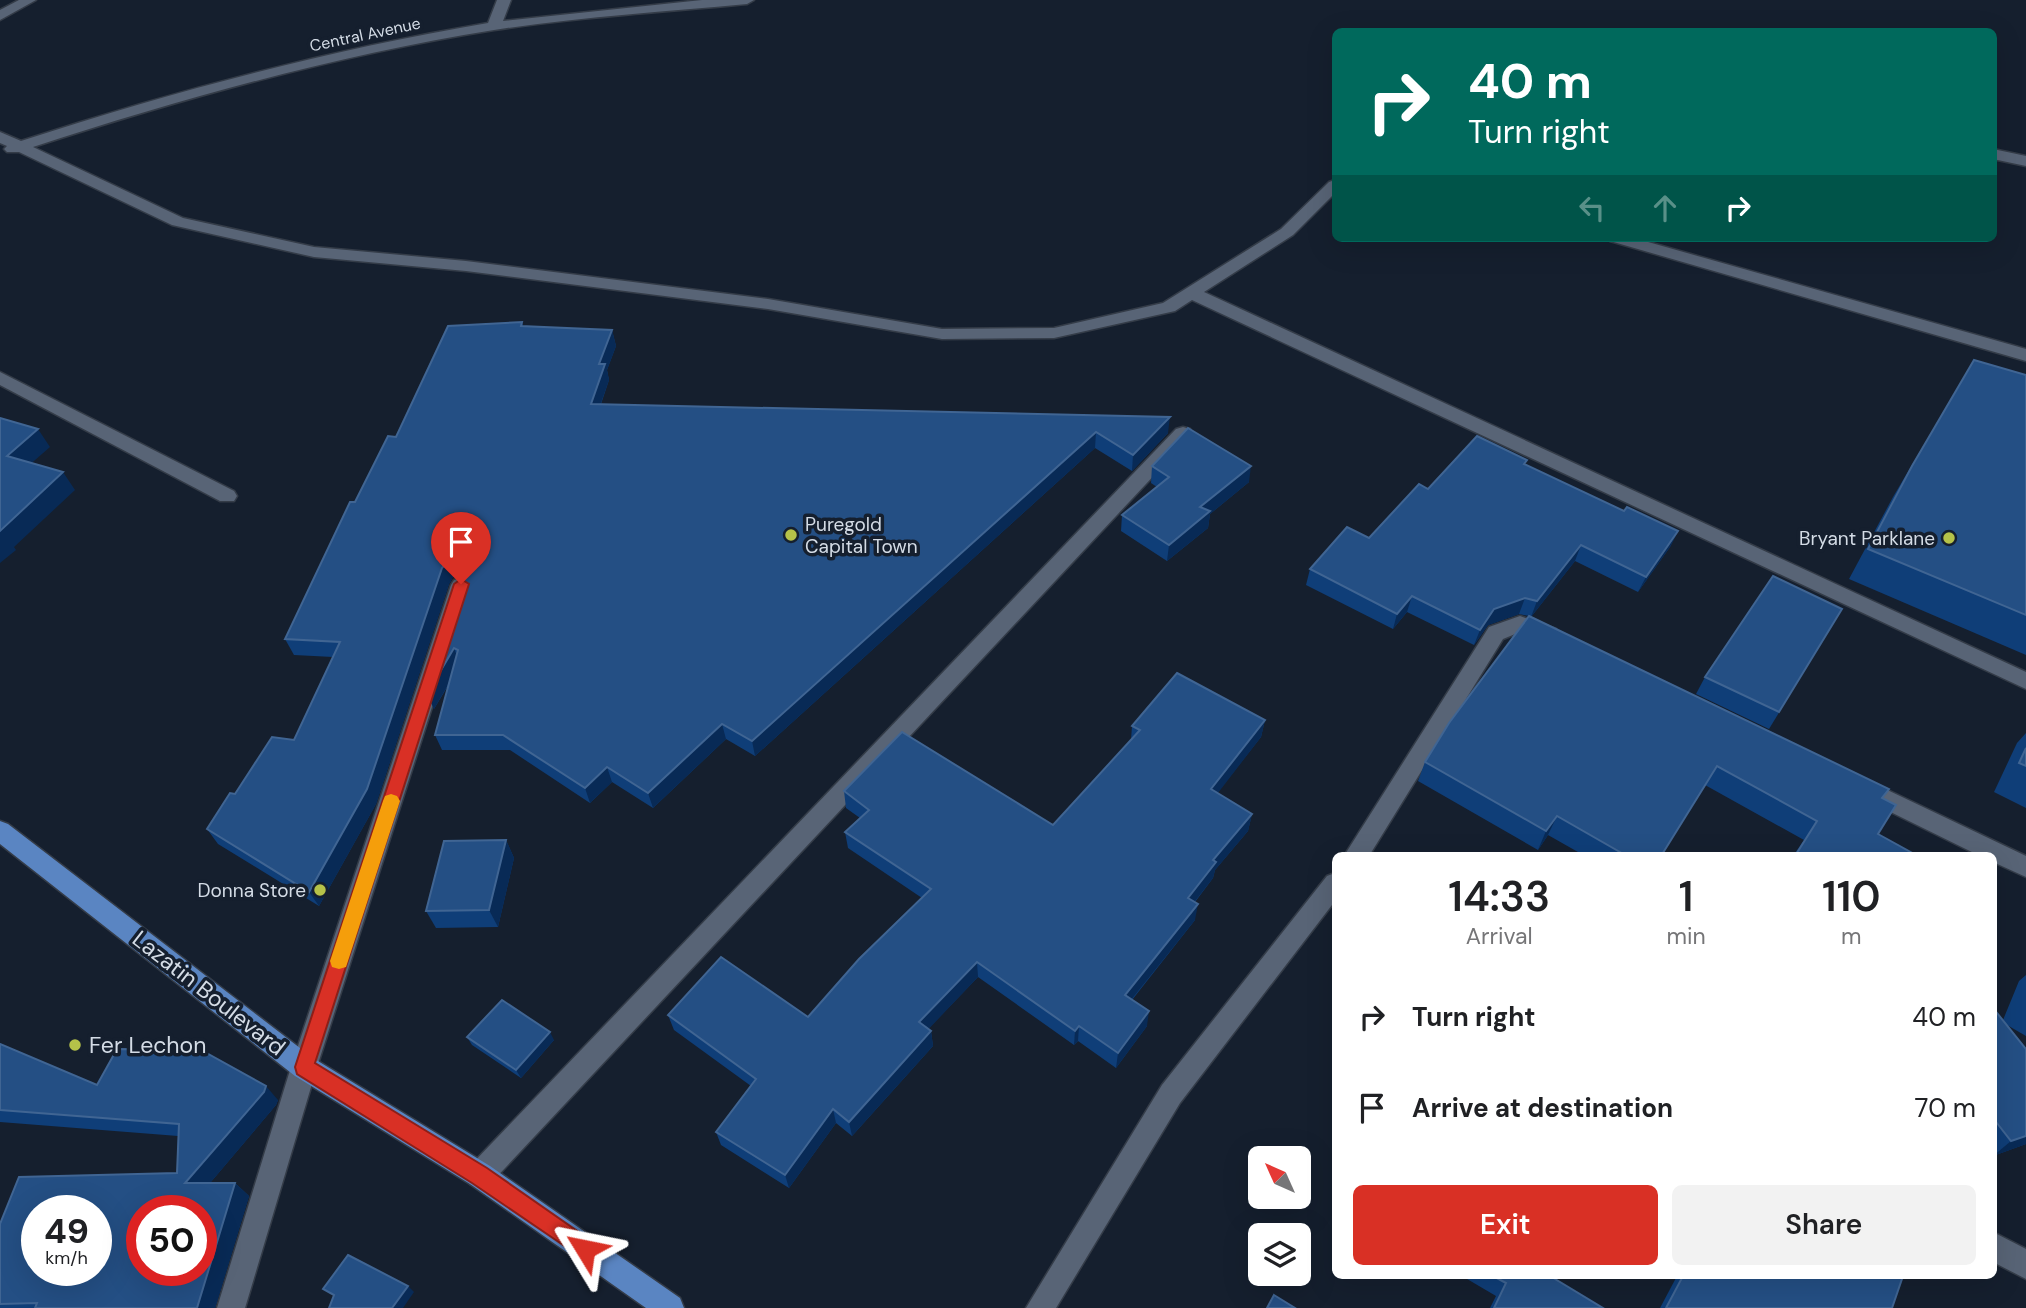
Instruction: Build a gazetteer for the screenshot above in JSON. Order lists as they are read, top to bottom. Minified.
{"streets":{"main road":["Lazatin Boulevard"],"street":["Central Avenue"]},"places":["Puregold Capital Town","Bryant Parklane","Donna Store","Fer Lechon"],"north":"top left","page":{"turn":["40 m","Turn right"],"eta":["14:33","Arrival","1","min","110","m"],"list":[{"name":"Turn right","value":"40 m"},{"name":"Arrive at destination","value":"70 m"}],"buttons":["Exit","Share"],"speed":"49 km/h","limit":"50"}}
